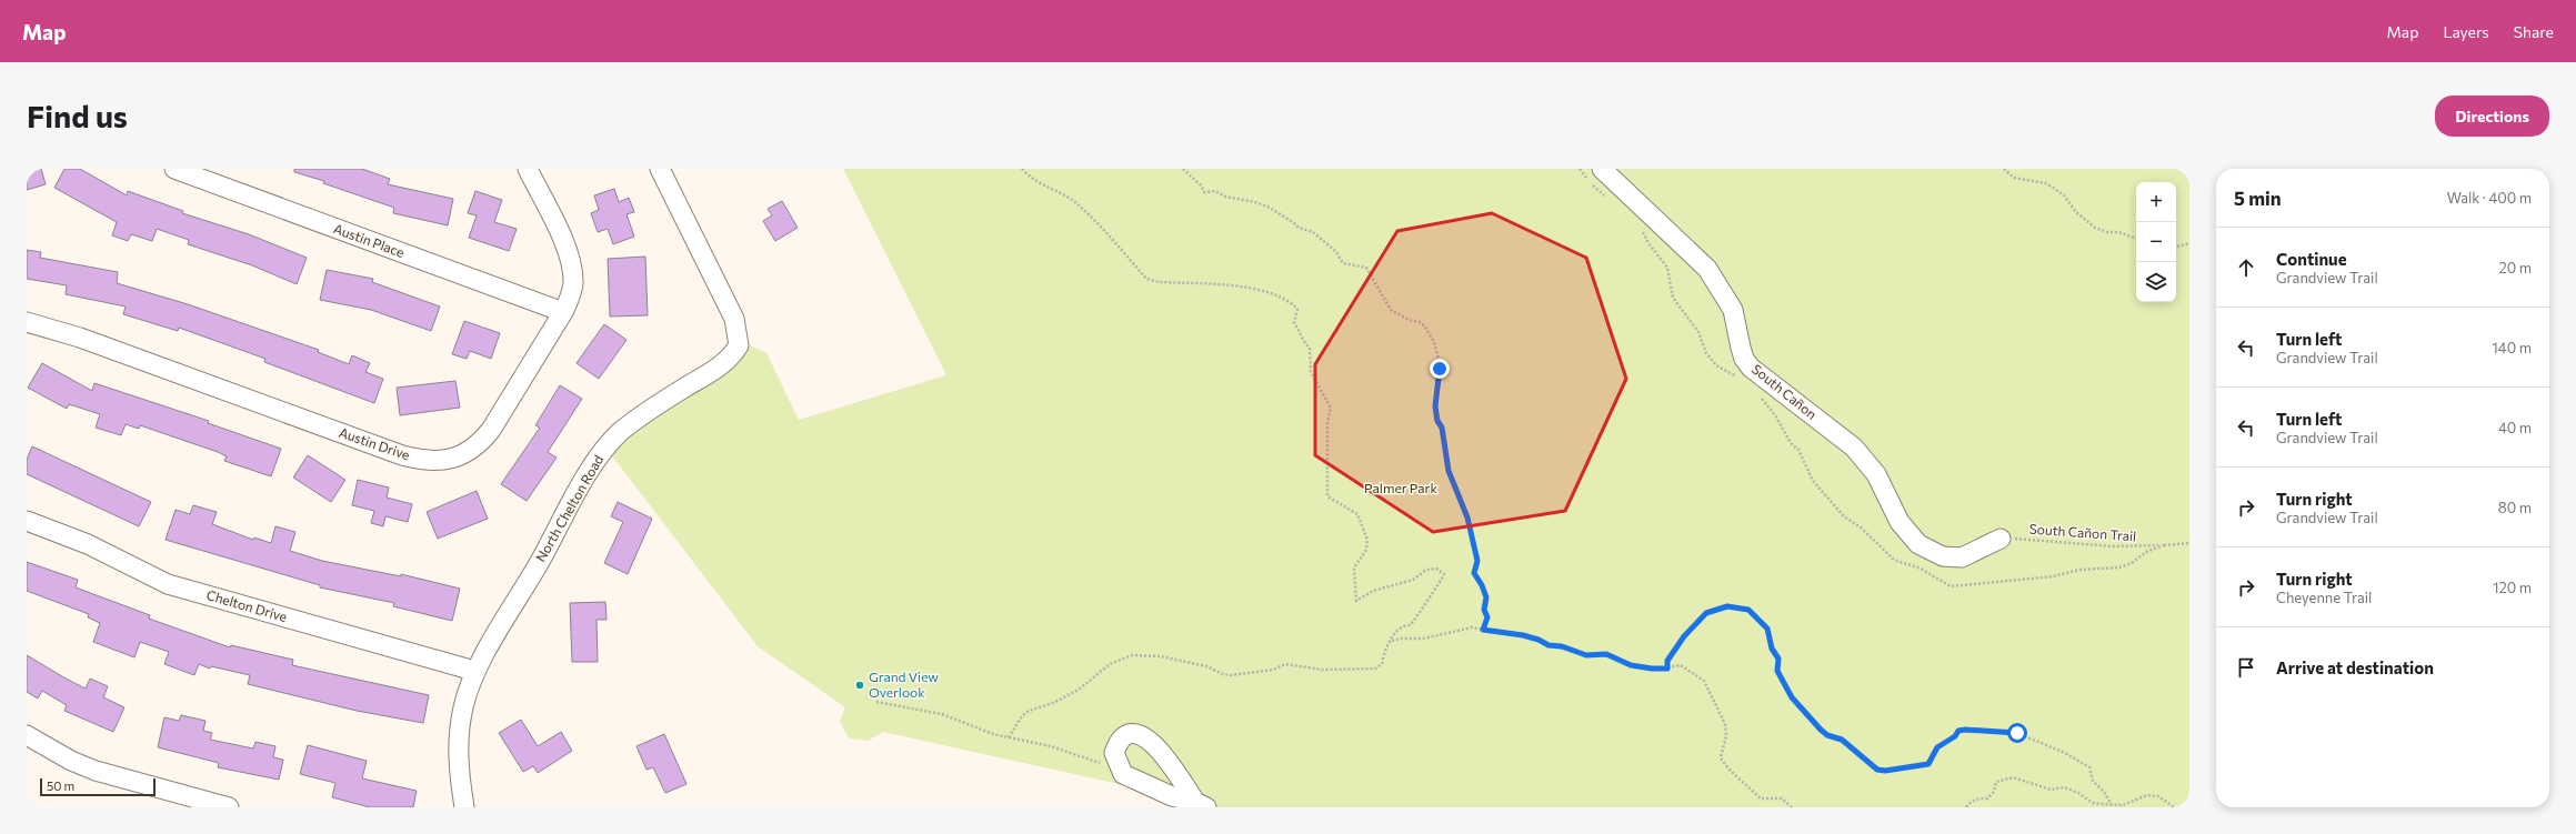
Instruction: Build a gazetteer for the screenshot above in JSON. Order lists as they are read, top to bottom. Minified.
{"streets":{"street":["Austin Place","South Cañon","Austin Drive","North Chelton Road","Chelton Drive"],"path":["South Cañon Trail"]},"crossings":[["Austin Place","Austin Drive"],["South Cañon","South Cañon Trail"],["North Chelton Road","Chelton Drive"]],"parks":["Palmer Park"],"places":["Grand View Overlook"],"scale_bar":"50 m","page":{"header":"Map","nav":["Map","Layers","Share"],"buttons":"Directions","title":"Find us","heading":["5 min","Walk · 400 m"],"map_buttons":["+","−"],"list":[["Continue","Grandview Trail","20 m"],["Turn left","Grandview Trail","140 m"],["Turn left","Grandview Trail","40 m"],["Turn right","Grandview Trail","80 m"],["Turn right","Cheyenne Trail","120 m"],"Arrive at destination"],"scale":"50 m"}}
